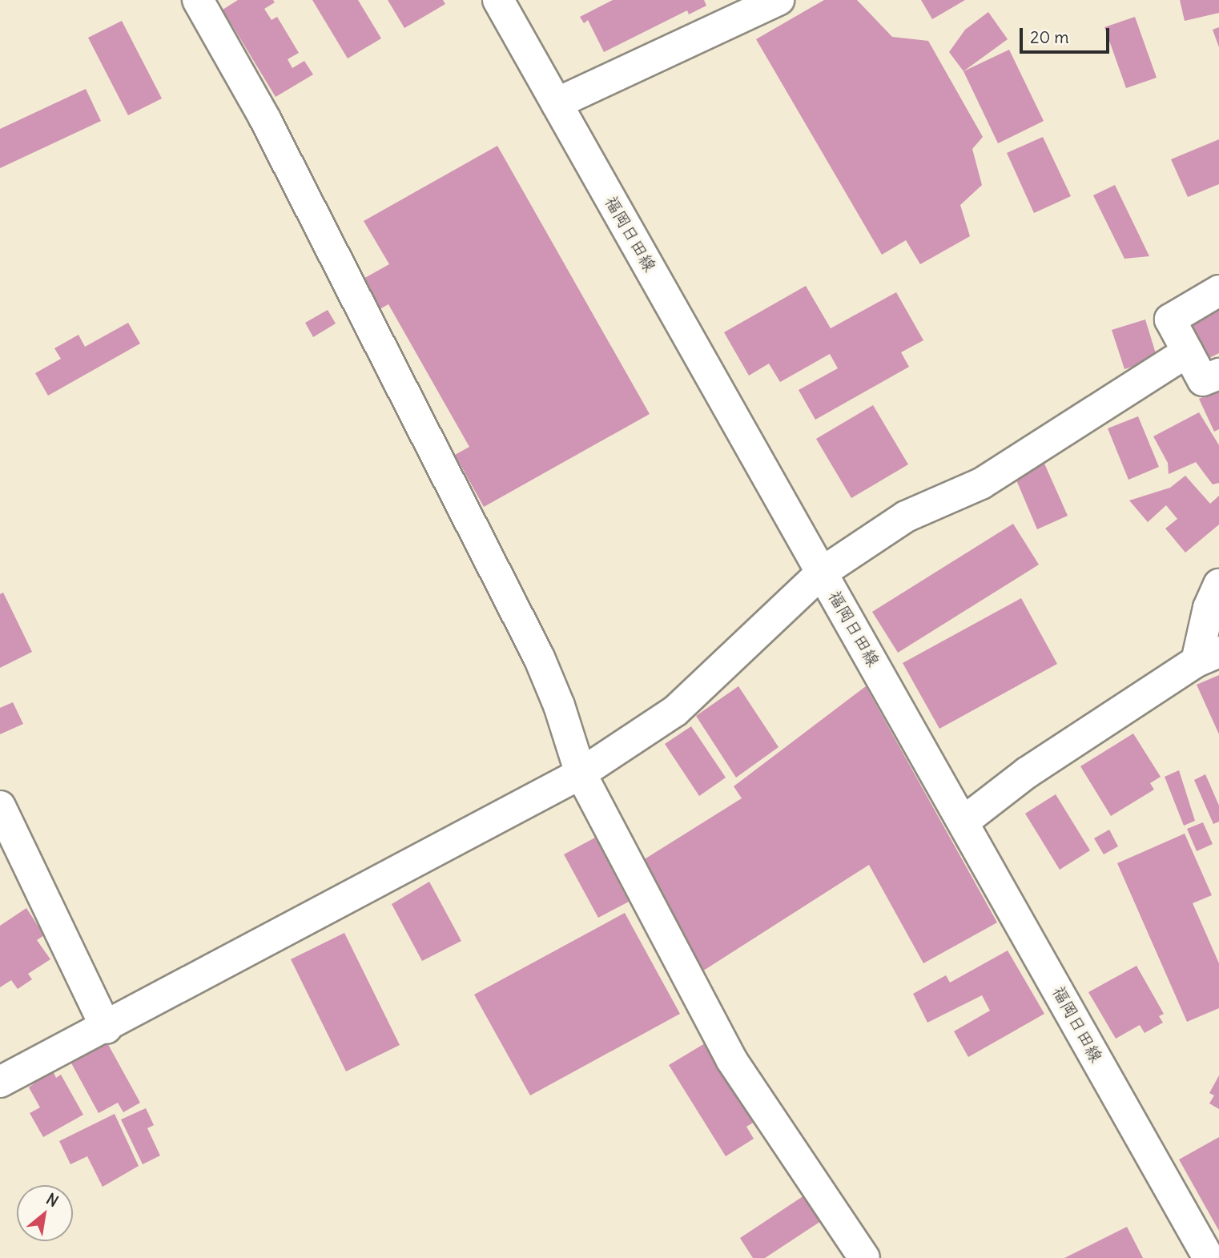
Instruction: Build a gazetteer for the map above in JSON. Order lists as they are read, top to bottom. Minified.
{"streets":{"street":["福岡日田線"]},"scale_bar":"20 m","north":"top right"}
